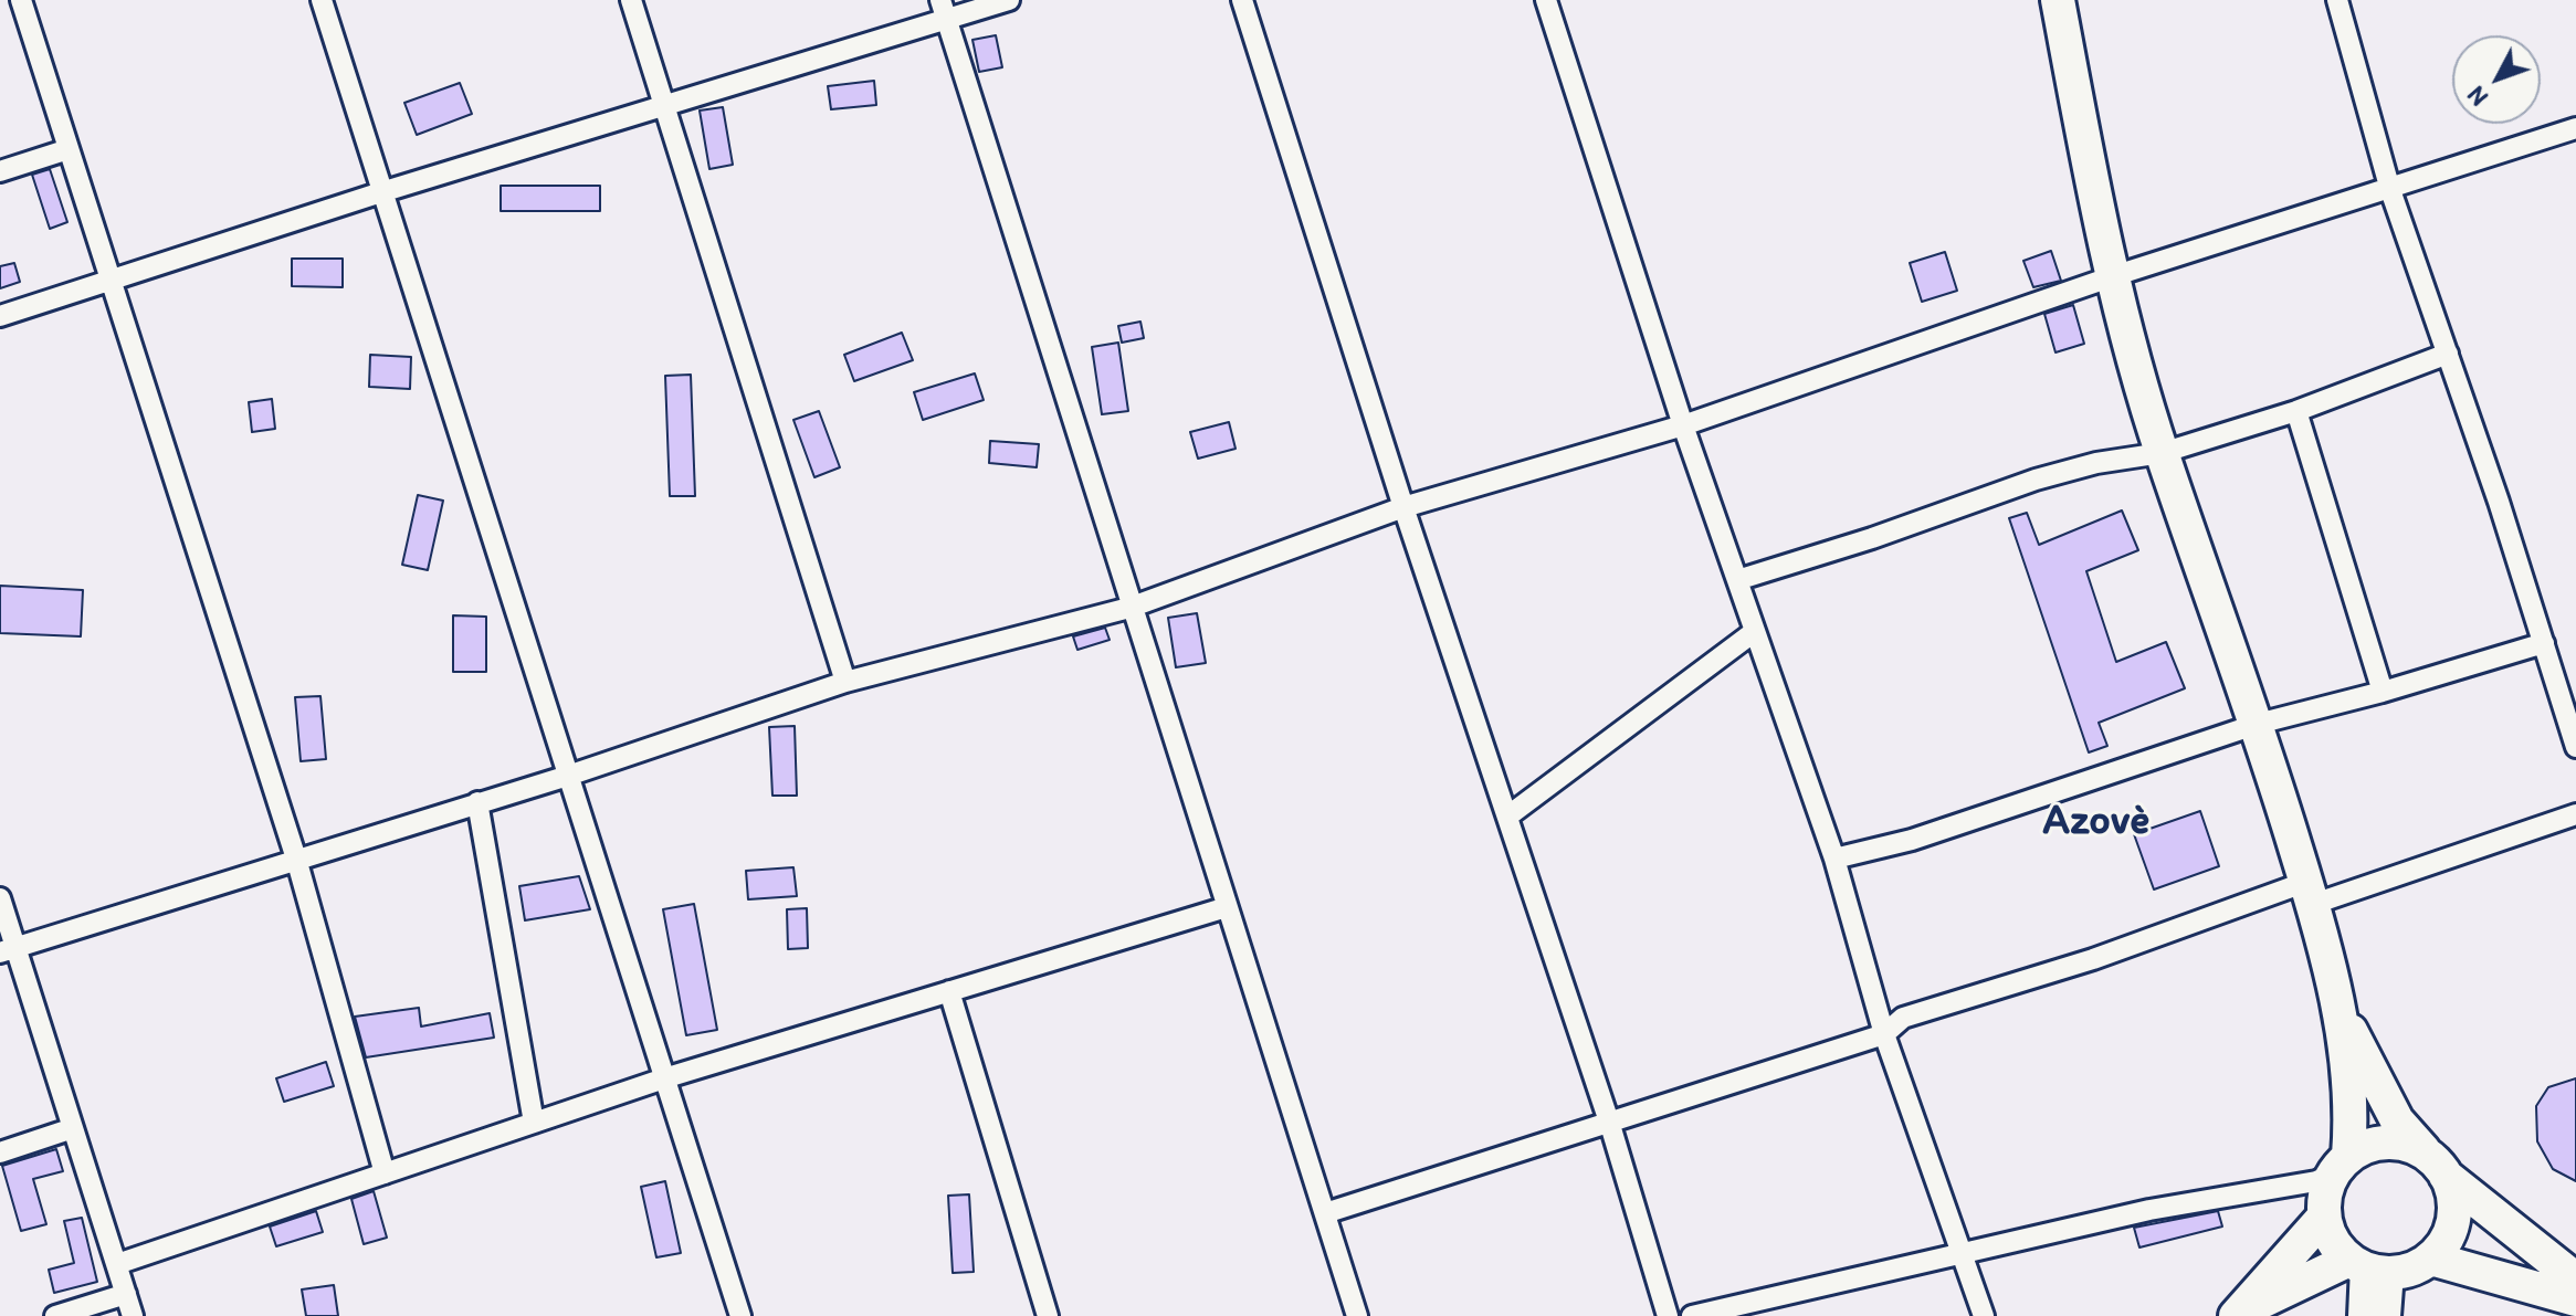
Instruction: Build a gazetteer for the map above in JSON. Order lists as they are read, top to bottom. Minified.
{"districts":["Azovè"],"north":"bottom left"}
